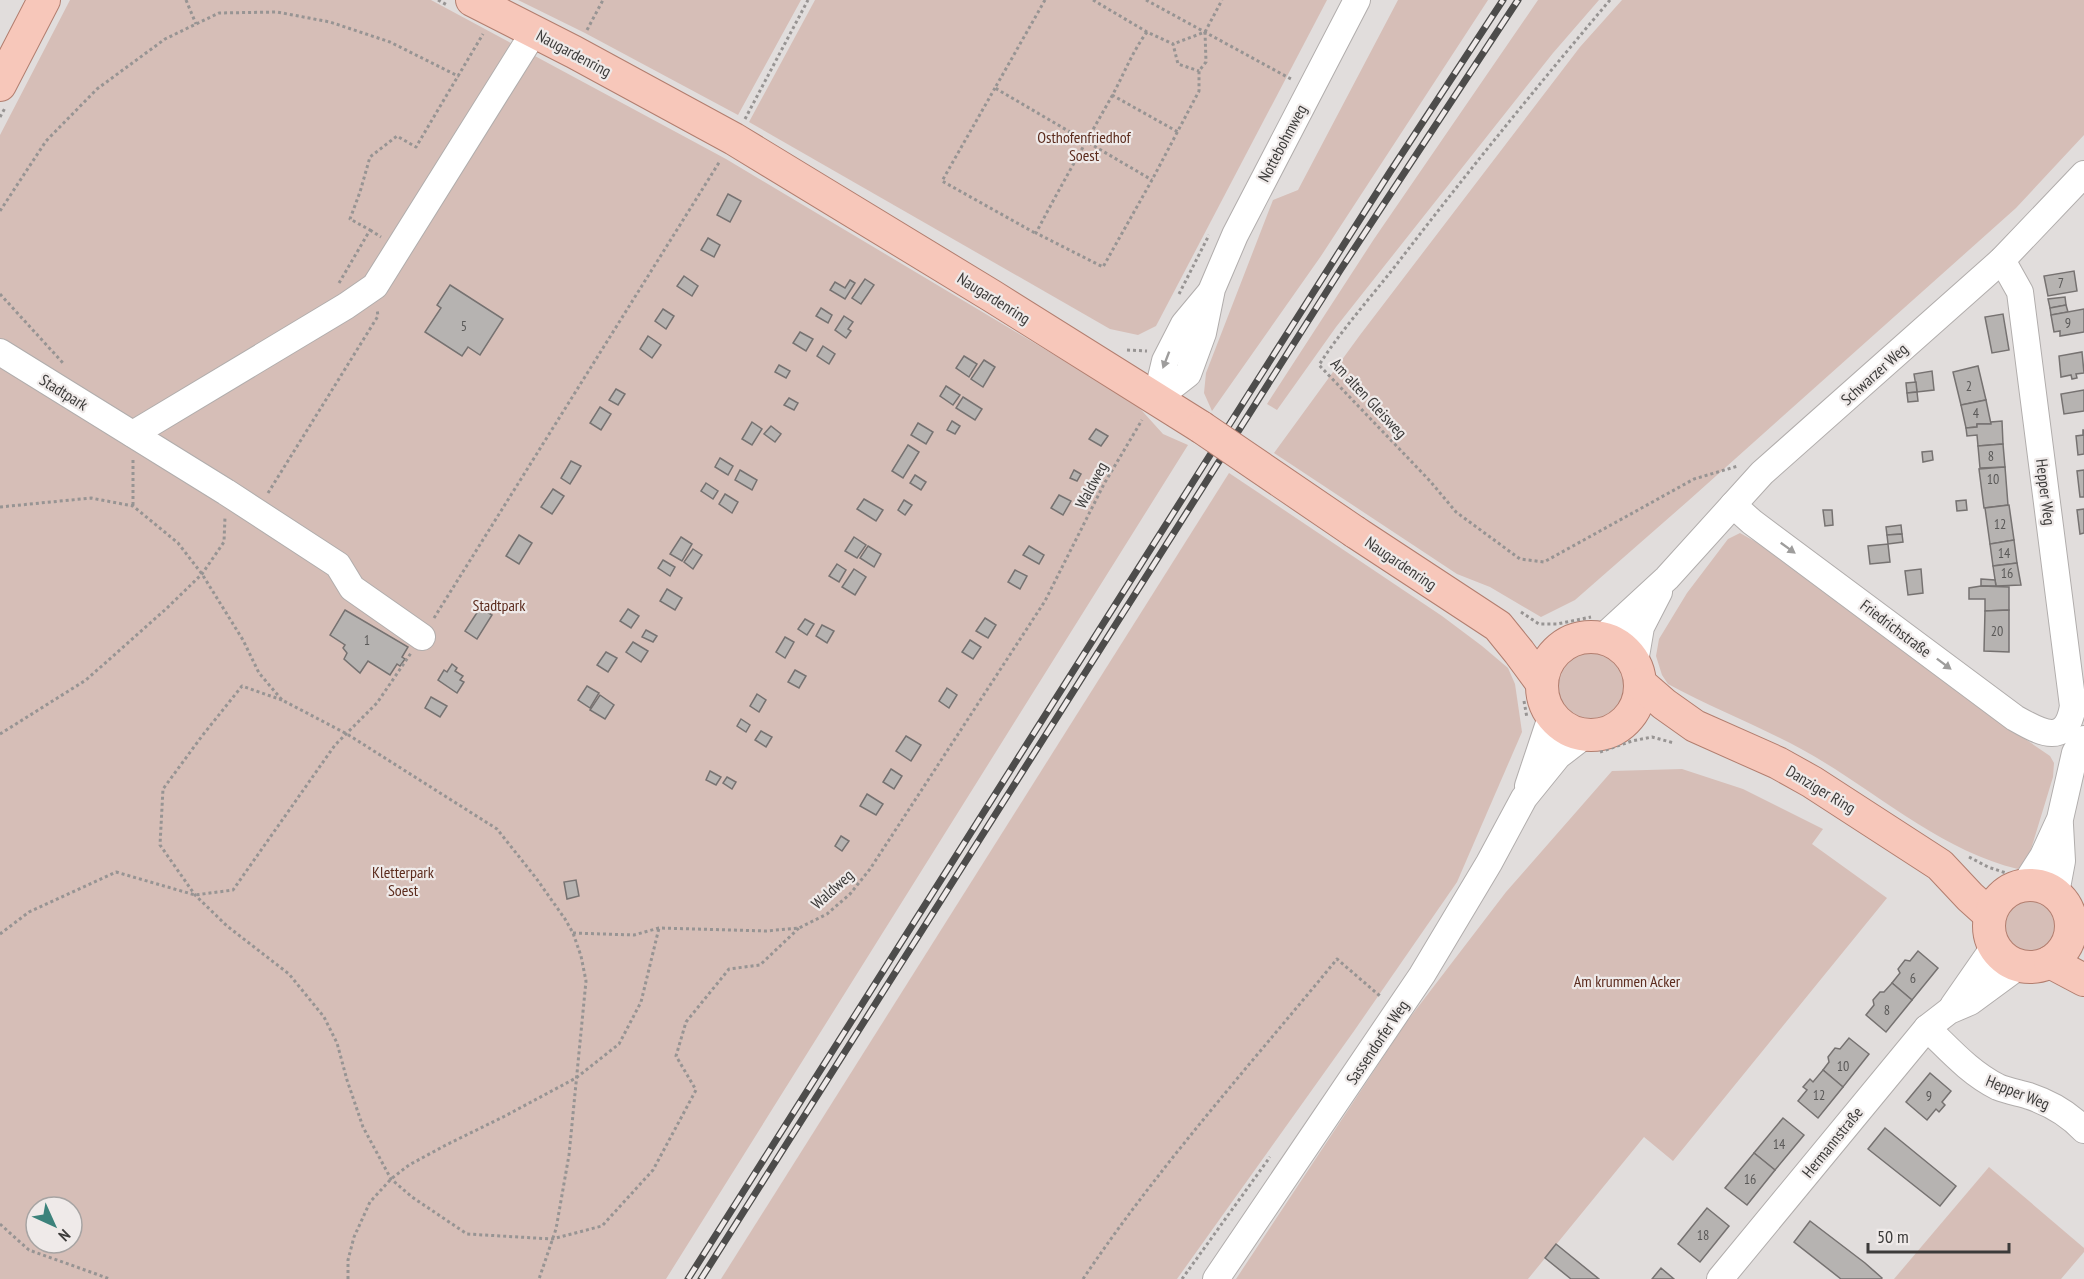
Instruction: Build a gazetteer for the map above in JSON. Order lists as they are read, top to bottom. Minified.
{"streets":{"main road":["Naugardenring","Danziger Ring"],"street":["Nottebohmweg","Schwarzer Weg","Stadtpark","Hepper Weg","Friedrichstraße","Sassendorfer Weg","Hermannstraße"],"path":["Am alten Gleisweg","Waldweg"]},"crossings":[["Naugardenring","Nottebohmweg"],["Naugardenring","Schwarzer Weg"],["Naugardenring","Waldweg"],["Naugardenring","Danziger Ring"],["Naugardenring","Sassendorfer Weg"],["Nottebohmweg","Waldweg"],["Schwarzer Weg","Am alten Gleisweg"],["Schwarzer Weg","Hepper Weg"],["Schwarzer Weg","Friedrichstraße"],["Schwarzer Weg","Danziger Ring"],["Schwarzer Weg","Sassendorfer Weg"],["Hepper Weg","Friedrichstraße"],["Hepper Weg","Danziger Ring"],["Hepper Weg","Hermannstraße"],["Danziger Ring","Sassendorfer Weg"],["Danziger Ring","Hermannstraße"]],"one_way":["Friedrichstraße"],"parks":["Osthofenfriedhof Soest","Stadtpark","Kletterpark Soest","Am krummen Acker"],"house_numbers":["7","9","5","2","4","8","10","12","14","16","20","1","6","8","10","12","9","14","16","18"],"scale_bar":"50 m","north":"bottom right"}
